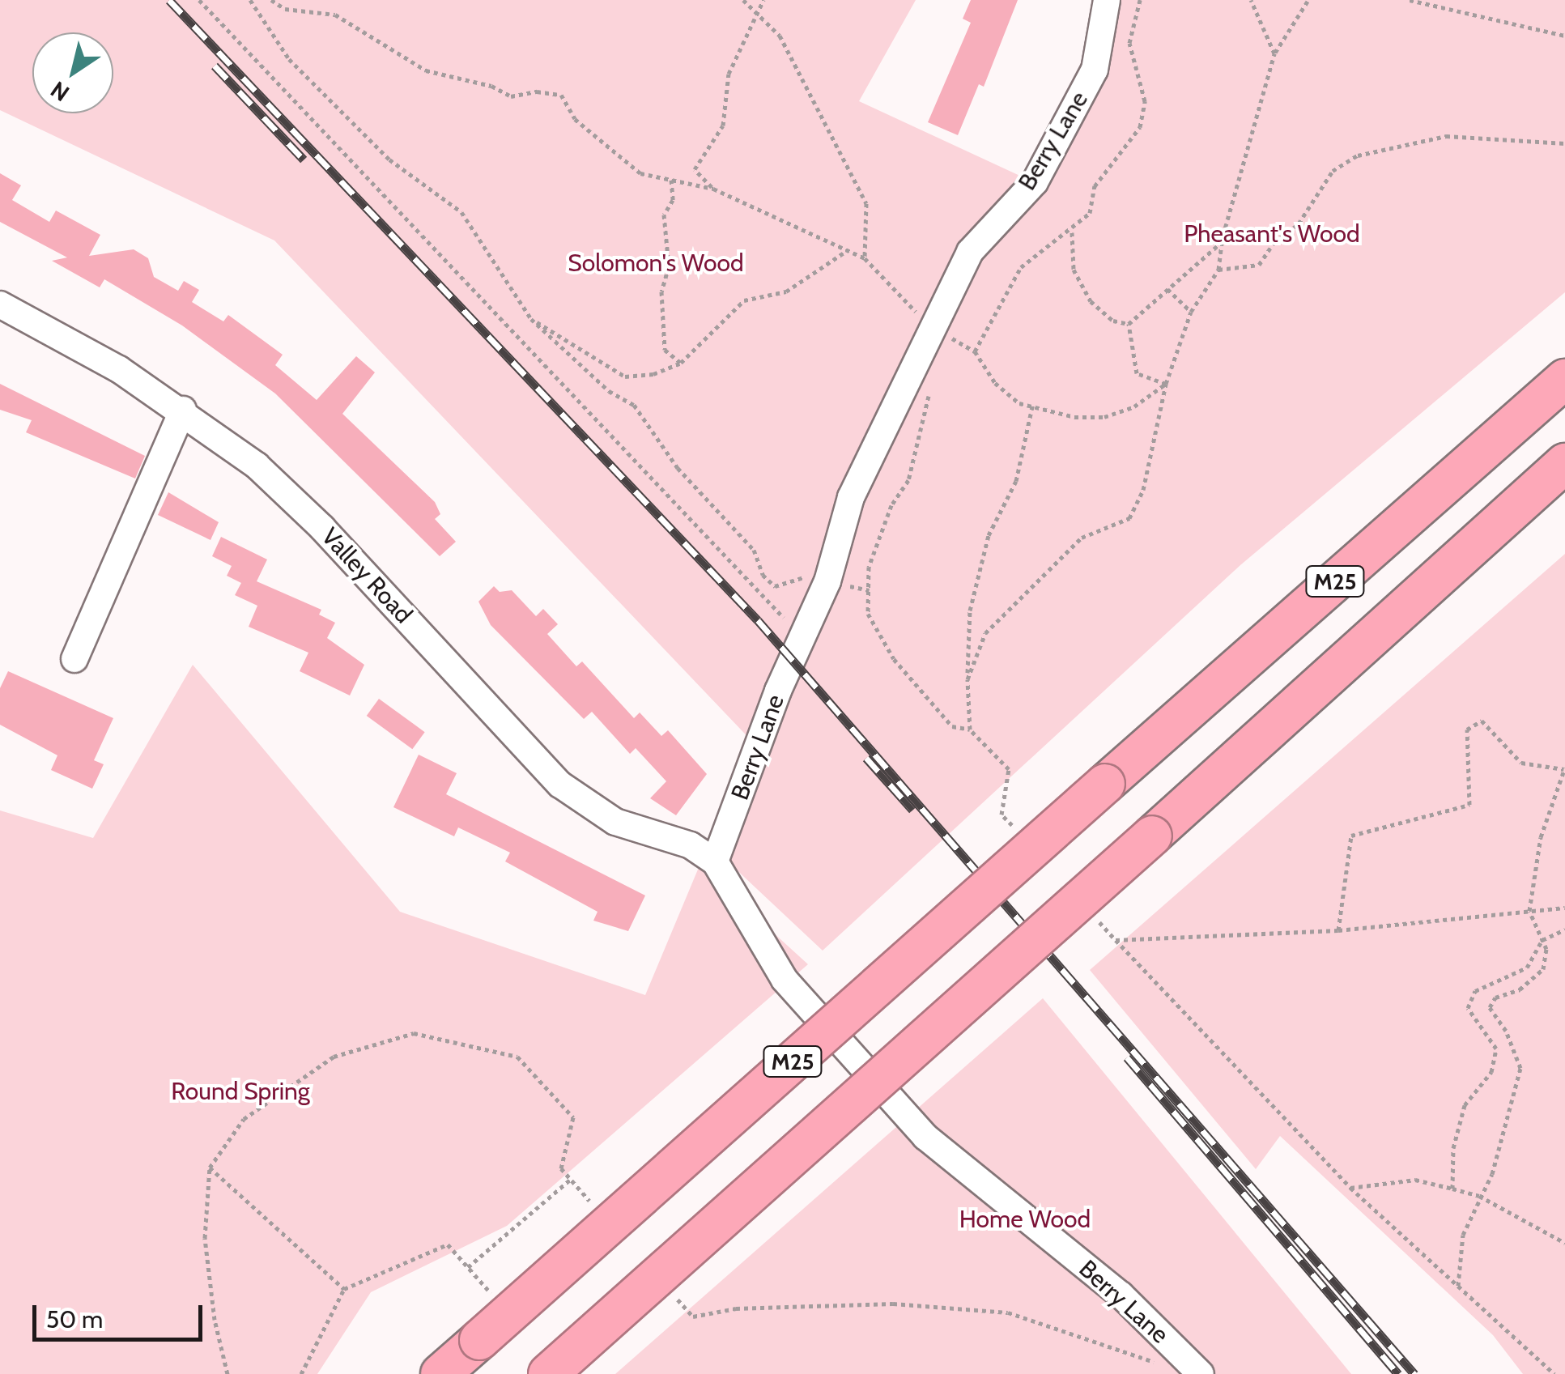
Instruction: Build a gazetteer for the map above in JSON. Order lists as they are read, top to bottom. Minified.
{"streets":{"highway":["M25"],"street":["Berry Lane","Valley Road"]},"crossings":[["Berry Lane","Valley Road"]],"parks":["Pheasant's Wood","Solomon's Wood","Round Spring","Home Wood"],"scale_bar":"50 m","north":"bottom left"}
